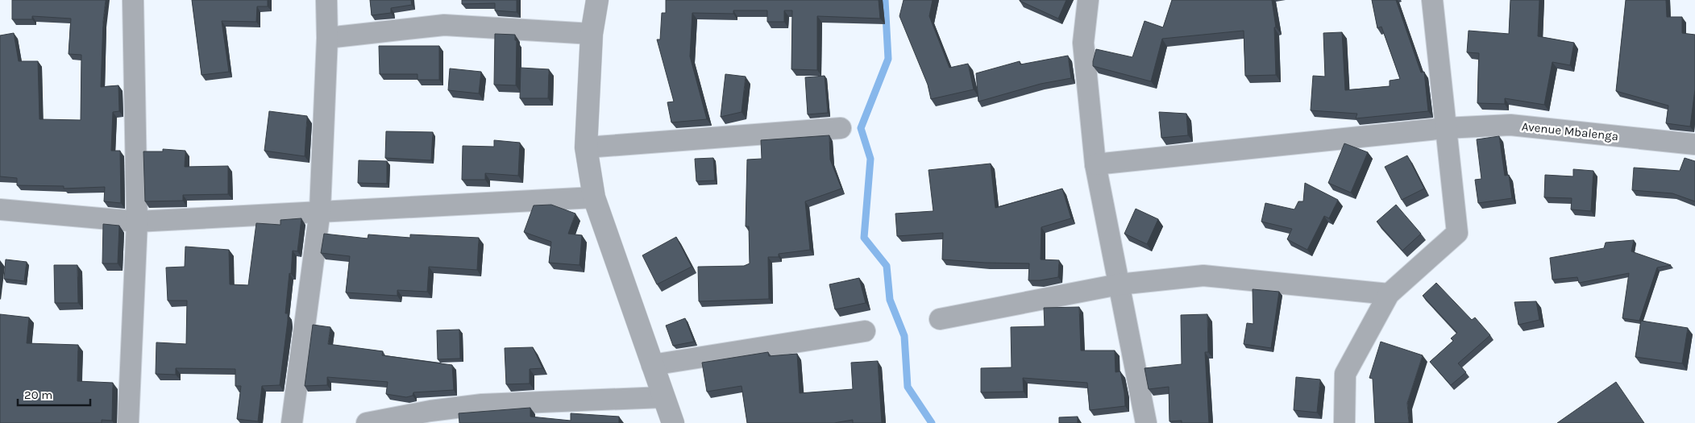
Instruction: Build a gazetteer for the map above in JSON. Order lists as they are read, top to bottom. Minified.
{"streets":{"street":["Avenue Mbalenga"]},"scale_bar":"20 m"}
